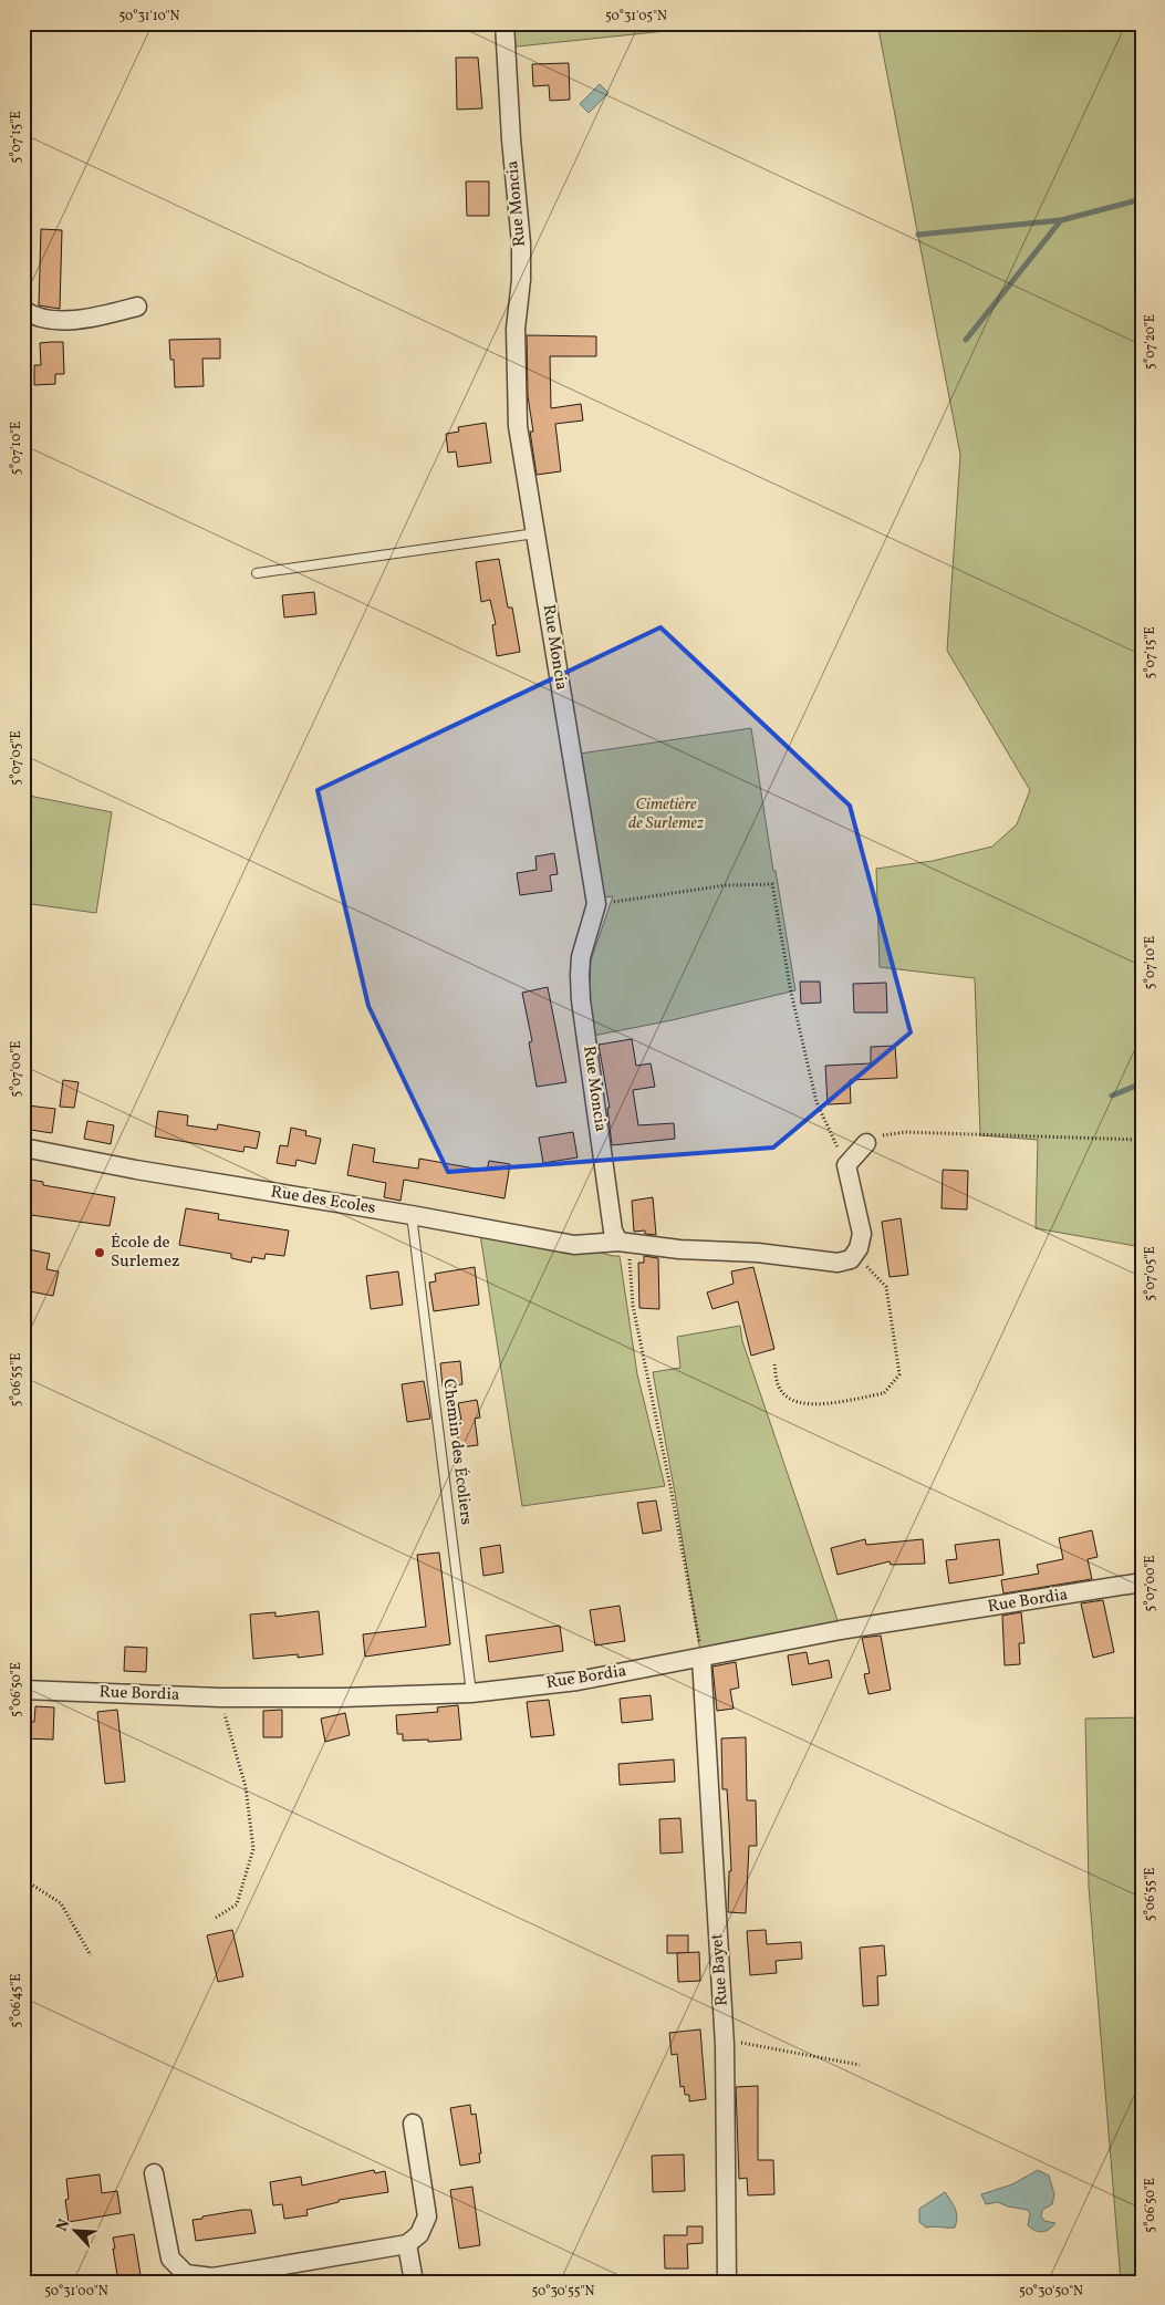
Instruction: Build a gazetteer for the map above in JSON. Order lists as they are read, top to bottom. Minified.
{"streets":{"street":["Rue Moncia","Rue des Ecoles","Rue Bordia","Rue Bayet"],"lane":["Chemin des Écoliers"]},"crossings":[["Rue Moncia","Rue des Ecoles"],["Rue des Ecoles","Chemin des Écoliers"],["Chemin des Écoliers","Rue Bordia"],["Rue Bordia","Rue Bayet"]],"parks":["Cimetière de Surlemez"],"places":["École de Surlemez"],"north":"top left","coordinates":["50°31'10\"N","50°31'05\"N","5°07'15\"E","5°07'20\"E","5°07'10\"E","5°07'05\"E","5°07'00\"E","5°06'55\"E","5°06'50\"E","5°06'45\"E","50°31'00\"N","50°30'55\"N","50°30'50\"N"]}
